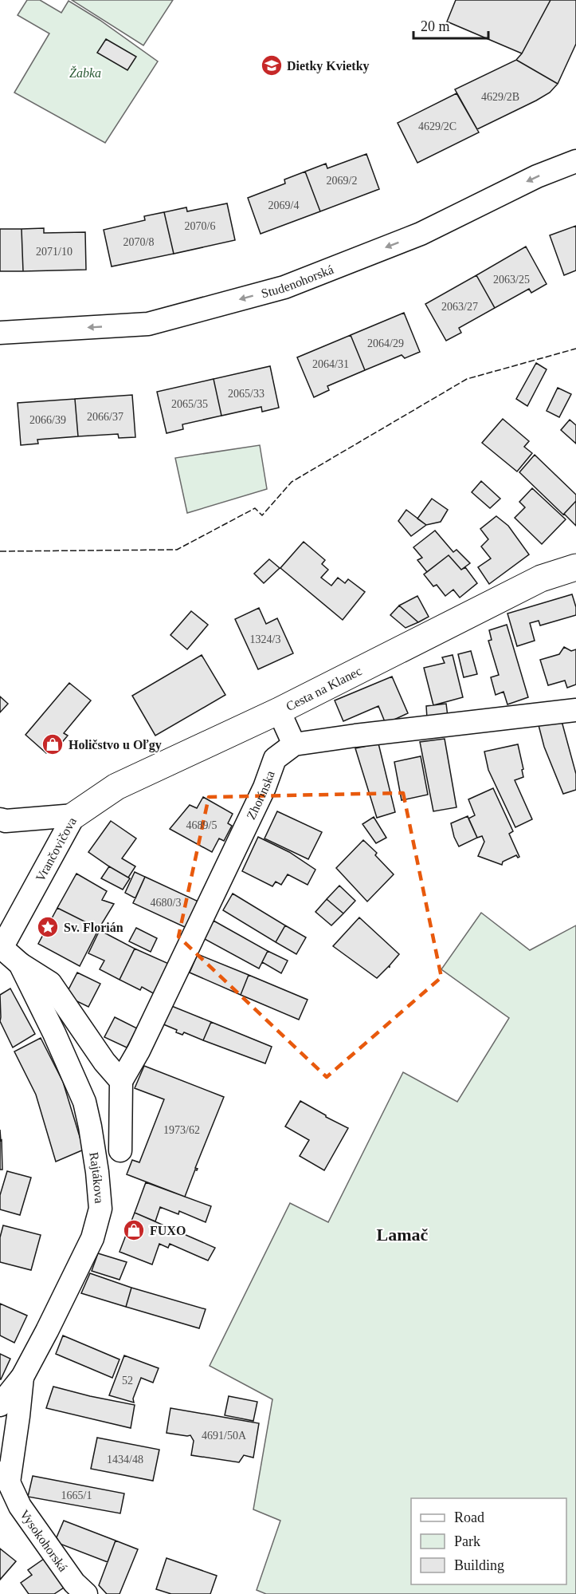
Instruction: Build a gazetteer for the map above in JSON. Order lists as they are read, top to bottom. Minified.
{"streets":{"street":["Studenohorská","Cesta na Klanec","Zhorínska","Vrančovičova","Rajtákova","Vysokohorská"]},"crossings":[["Cesta na Klanec","Vrančovičova"],["Vrančovičova","Rajtákova"],["Rajtákova","Vysokohorská"]],"one_way":["Studenohorská"],"districts":["Lamač"],"parks":["Žabka"],"places":{"school or university":["Dietky Kvietky"],"shop":["Holičstvo u Oľgy","FUXO"],"place":["Sv. Florián"]},"house_numbers":["4629/2B","4629/2C","2069/2","2069/4","2070/6","2070/8","2071/10","2063/25","2063/27","2064/29","2064/31","2065/33","2065/35","2066/37","2066/39","1324/3","4689/5","4680/3","1973/62","52","4691/50A","1434/48","1665/1"],"legend":["Road","Park","Building"],"scale_bar":"20 m"}
